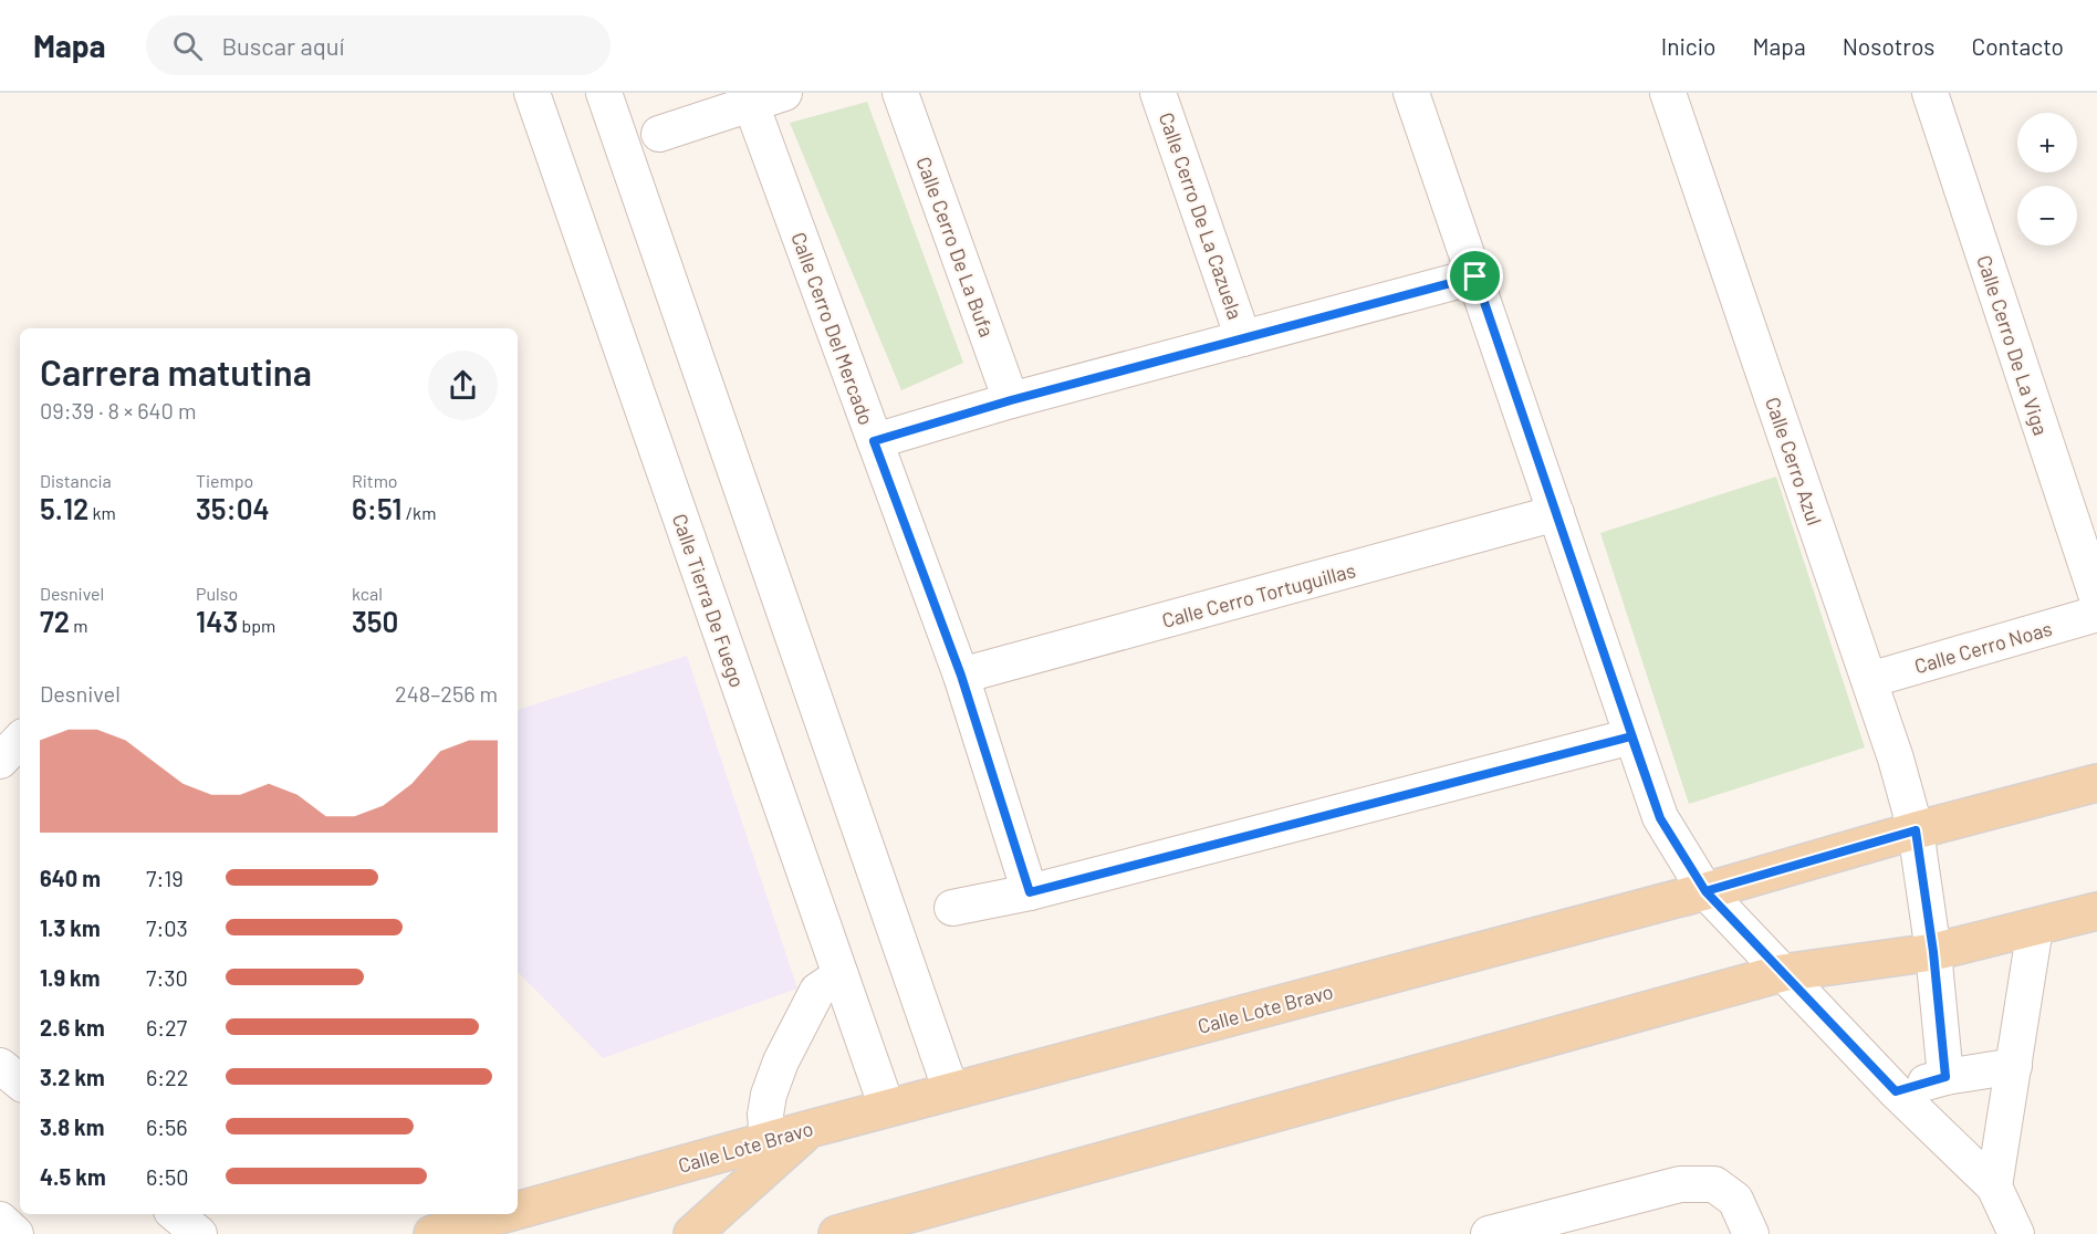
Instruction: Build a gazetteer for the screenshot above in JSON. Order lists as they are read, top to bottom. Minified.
{"streets":{"main road":["Calle Lote Bravo"],"street":["Calle Cerro De La Cazuela","Calle Cerro De La Bufa","Calle Cerro Del Mercado","Calle Cerro De La Viga","Calle Cerro Azul","Calle Cerro Tortuguillas","Calle Tierra De Fuego","Calle Cerro Noas"]},"crossings":[["Calle Cerro Del Mercado","Calle Cerro Tortuguillas"],["Calle Cerro Azul","Calle Cerro Noas"],["Calle Cerro Azul","Calle Lote Bravo"],["Calle Tierra De Fuego","Calle Lote Bravo"]],"page":{"header":"Mapa","search":"Buscar aquí","nav":["Inicio","Mapa","Nosotros","Contacto"],"map_buttons":["+","−"],"heading":["Carrera matutina","09:39 · 8 × 640 m"],"stats":[["Distancia","5.12 km"],["Tiempo","35:04"],["Ritmo","6:51 /km"],["Desnivel","72 m"],["Pulso","143 bpm"],["kcal","350"]],"chart":["Desnivel","248–256 m"],"list":[{"name":"640 m","note":"7:19"},{"name":"1.3 km","note":"7:03"},{"name":"1.9 km","note":"7:30"},{"name":"2.6 km","note":"6:27"},{"name":"3.2 km","note":"6:22"},{"name":"3.8 km","note":"6:56"},{"name":"4.5 km","note":"6:50"}]}}
